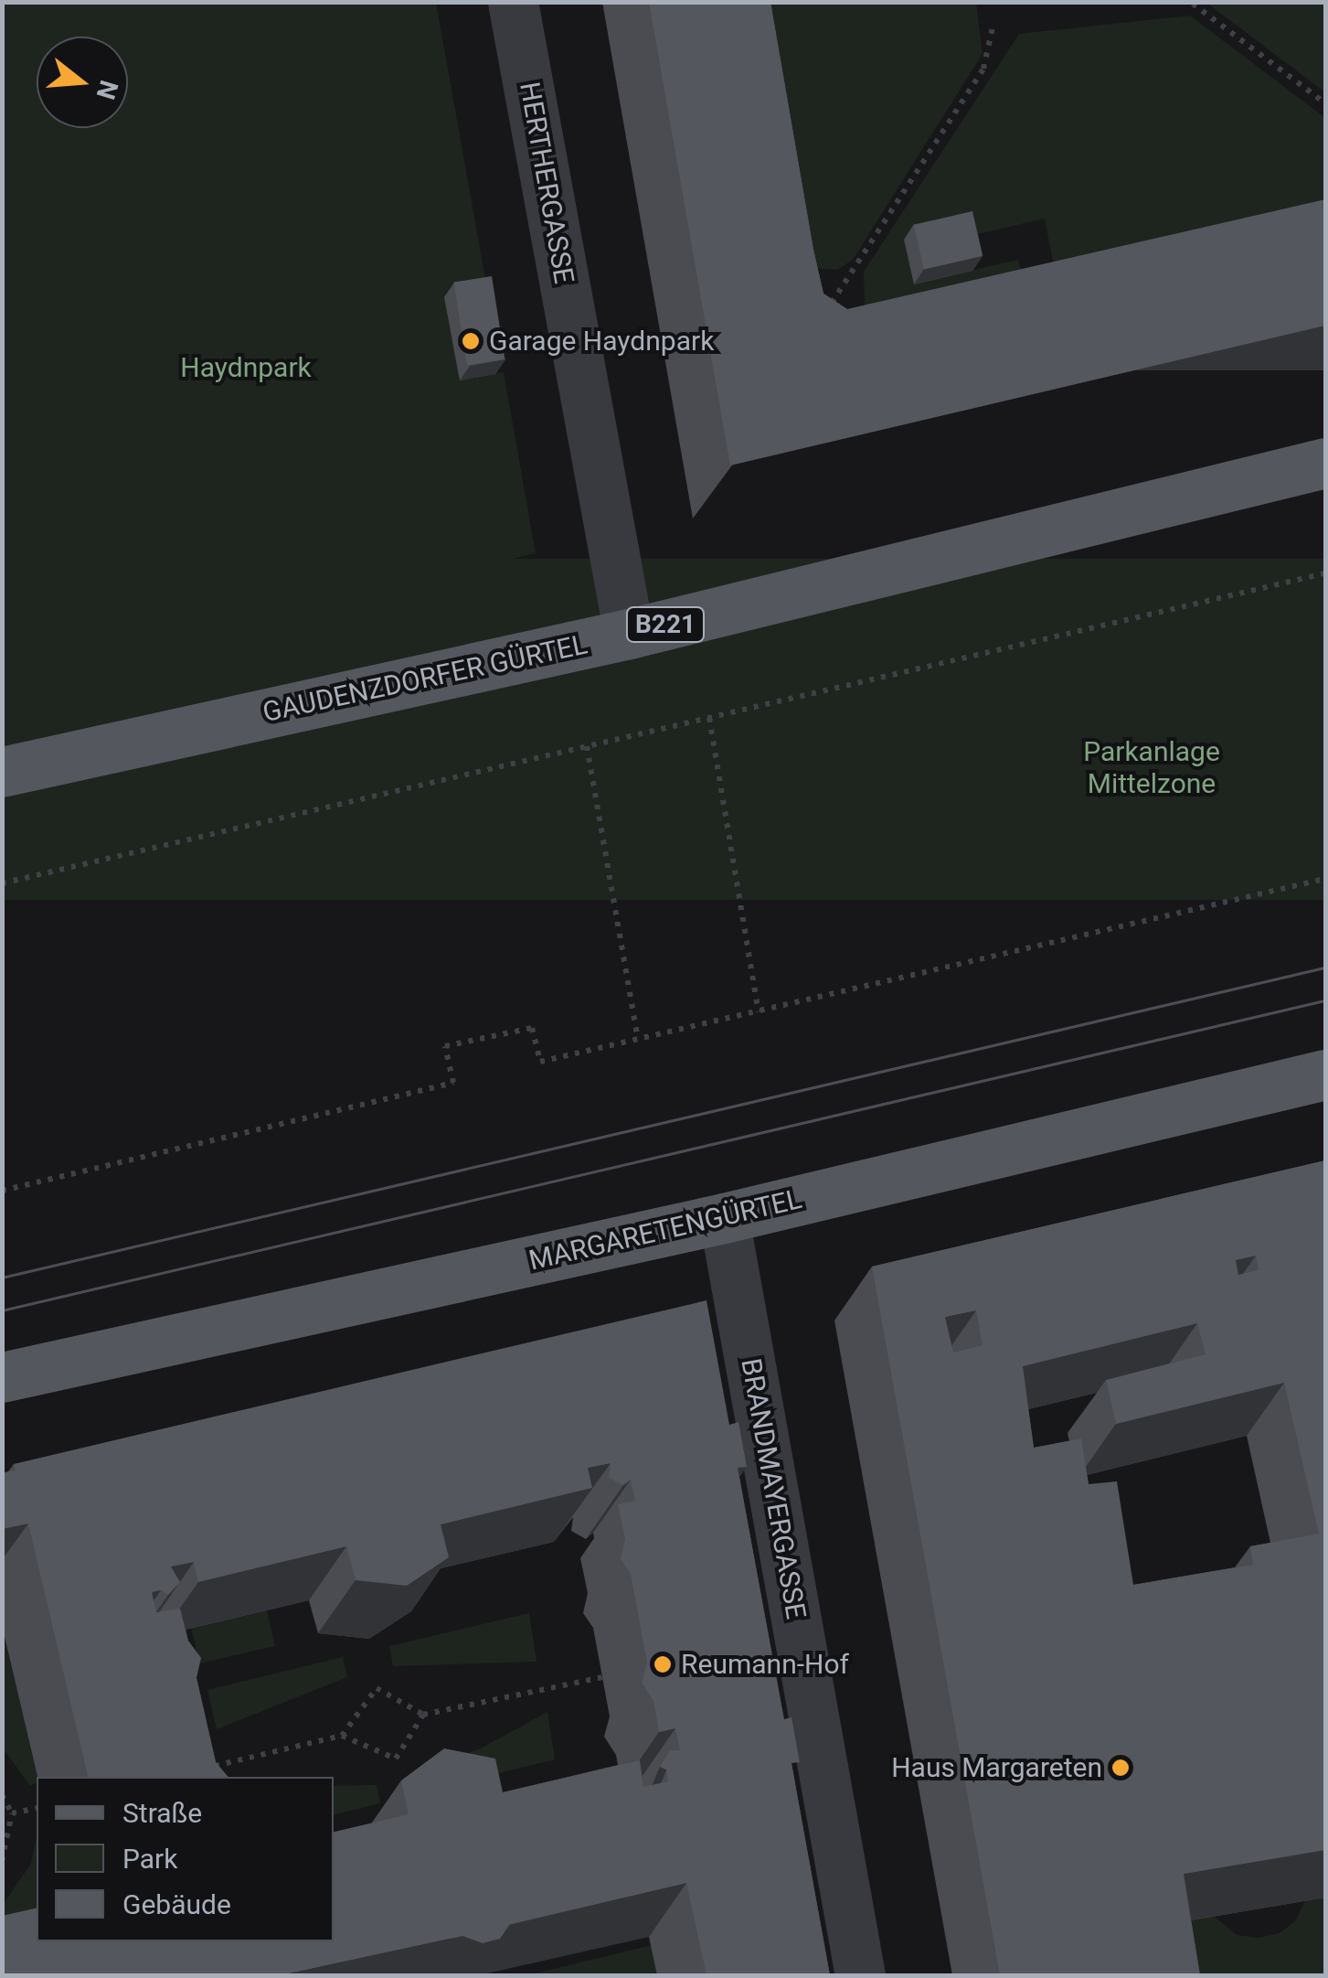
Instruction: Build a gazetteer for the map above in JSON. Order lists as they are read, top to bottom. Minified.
{"streets":{"main road":["B221","GAUDENZDORFER GÜRTEL","MARGARETENGÜRTEL"],"street":["HERTHERGASSE","BRANDMAYERGASSE"]},"crossings":[["HERTHERGASSE","GAUDENZDORFER GÜRTEL"],["MARGARETENGÜRTEL","BRANDMAYERGASSE"]],"parks":["Haydnpark","Parkanlage Mittelzone"],"places":["Garage Haydnpark","Reumann-Hof","Haus Margareten"],"legend":["Straße","Park","Gebäude"],"north":"right"}
